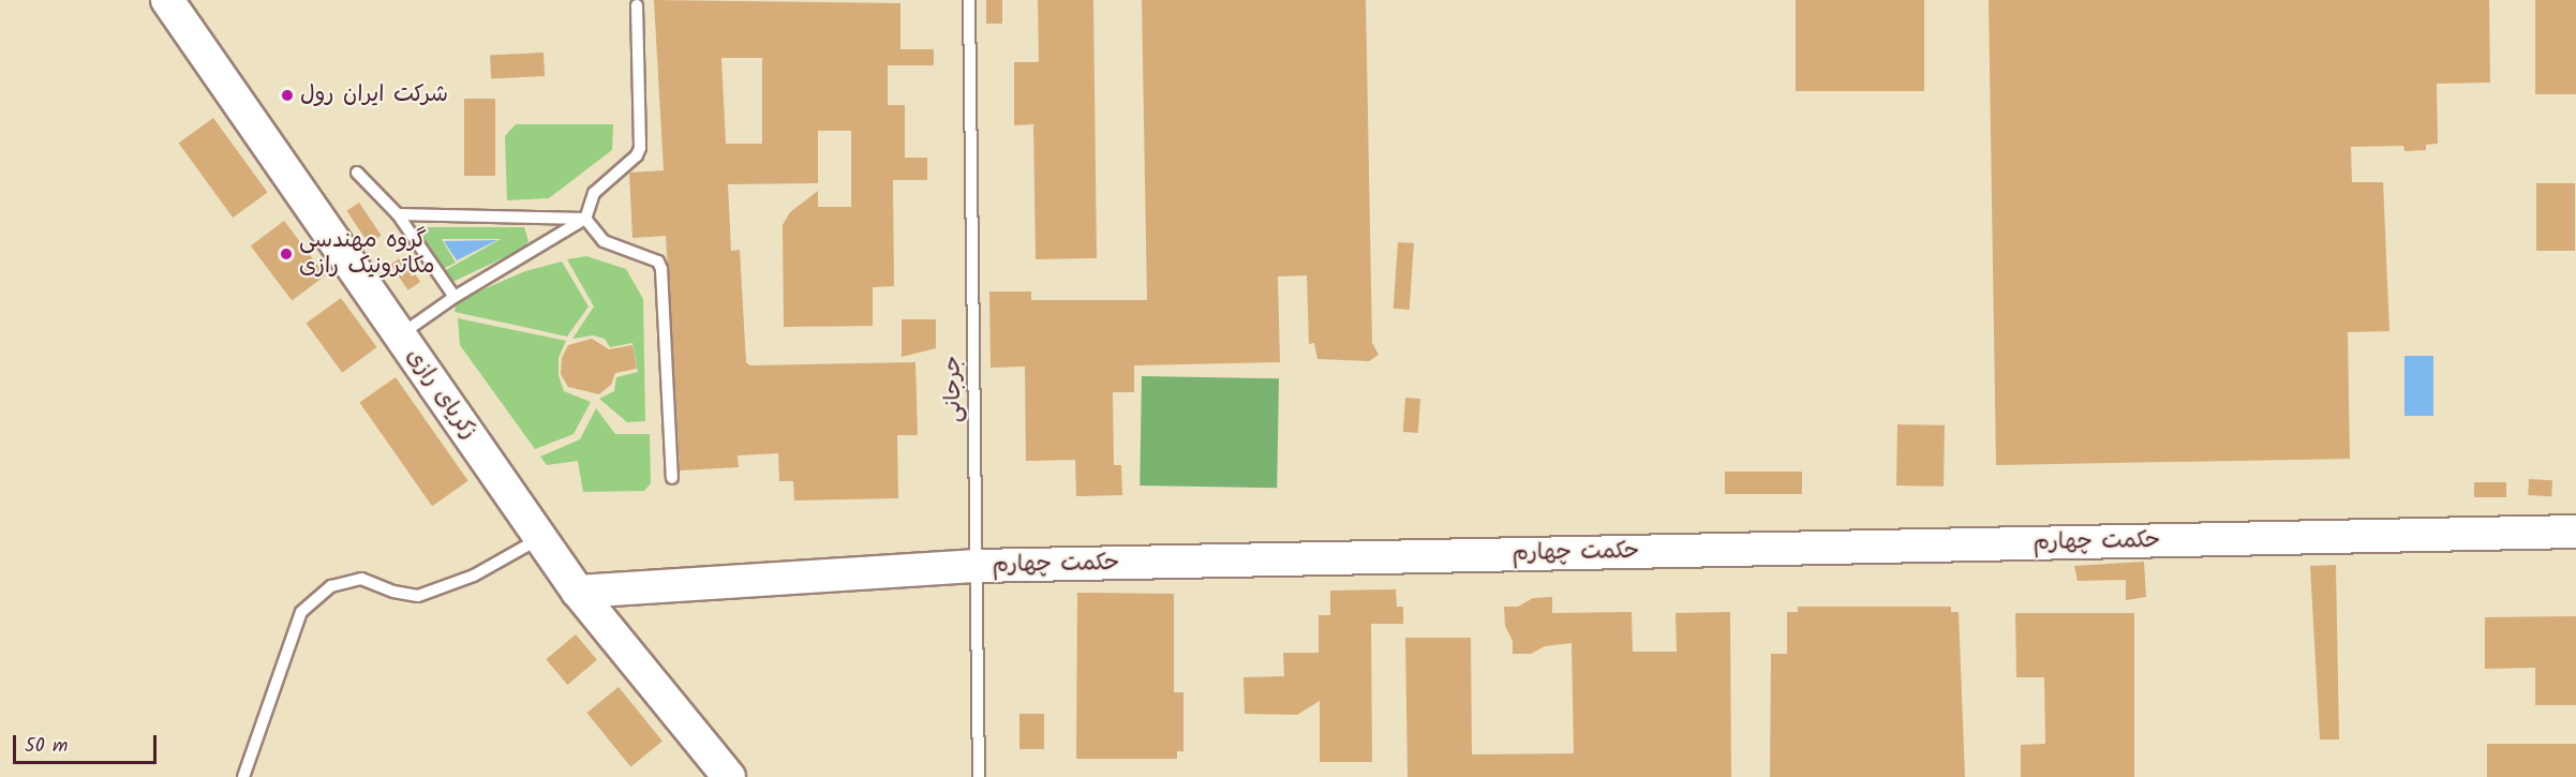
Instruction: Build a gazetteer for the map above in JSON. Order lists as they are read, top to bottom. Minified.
{"streets":{"street":["زکریای رازی","حکمت چهارم"],"lane":["جرجانی"]},"crossings":[["جرجانی","حکمت چهارم"],["زکریای رازی","حکمت چهارم"]],"places":["شرکت ایران رول","گروه مهندسی مکاترونیک رازی"],"scale_bar":"50 m"}
